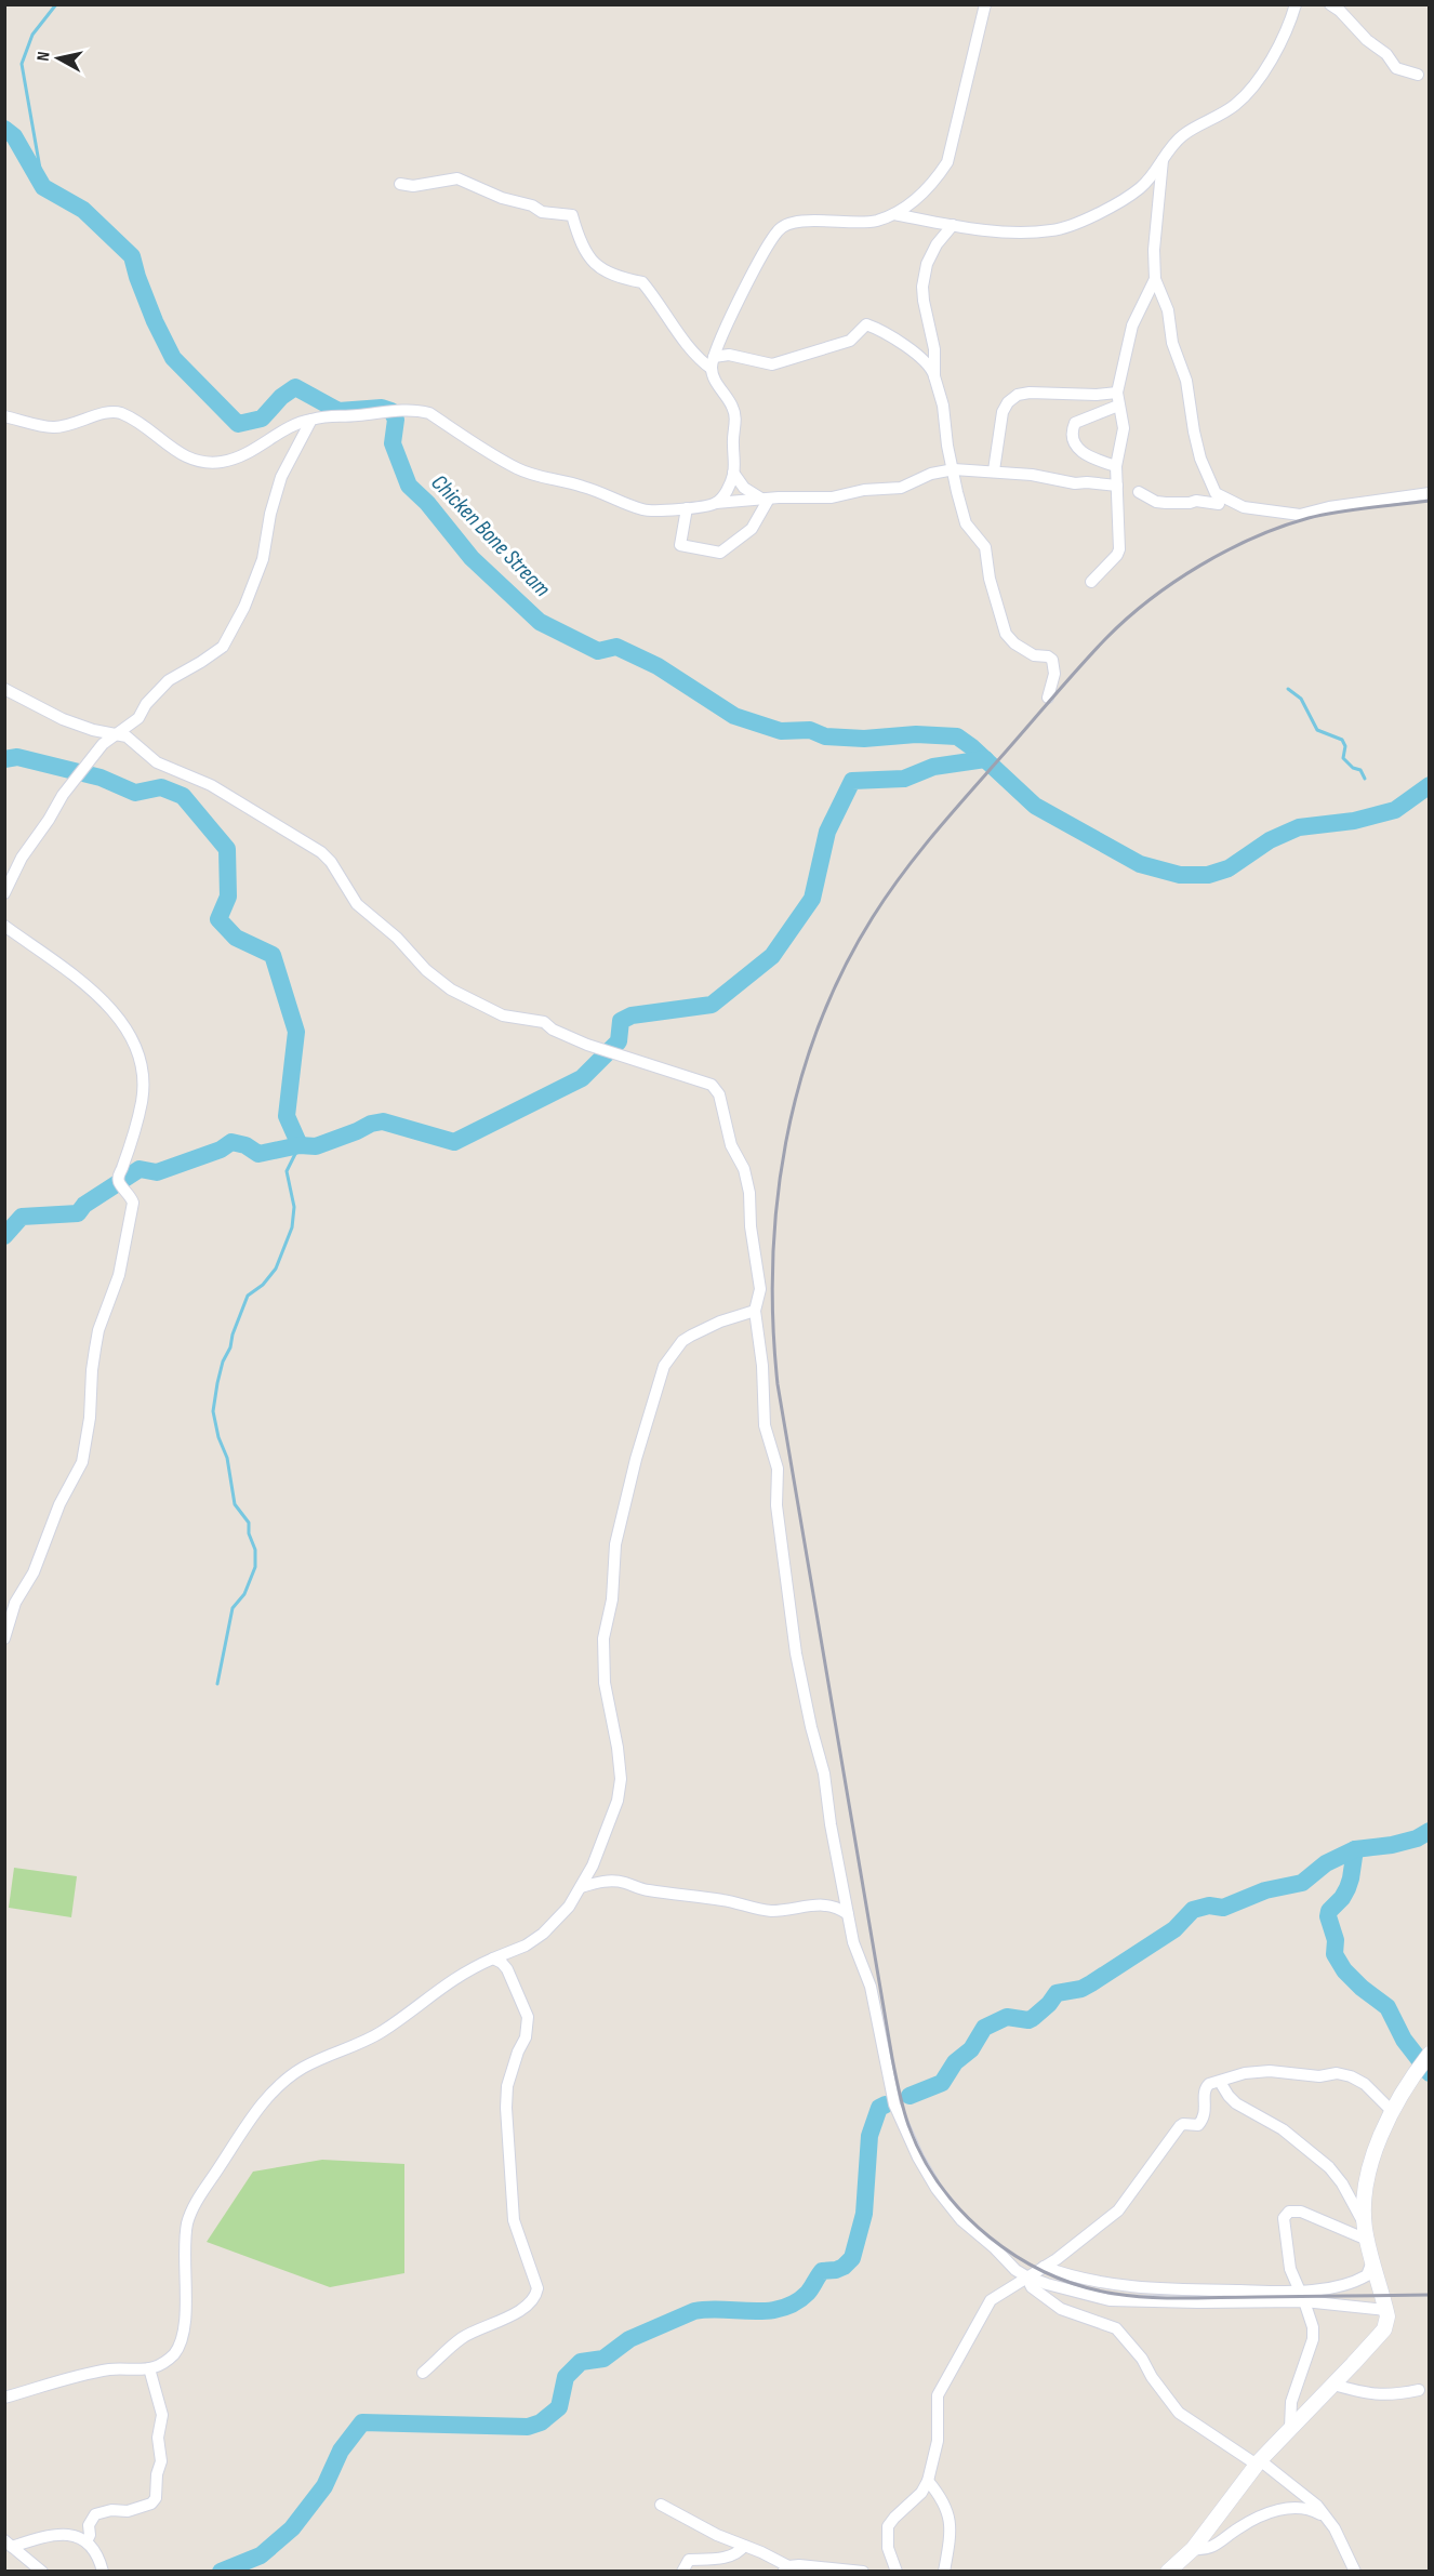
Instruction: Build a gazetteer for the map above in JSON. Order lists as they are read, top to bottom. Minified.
{"water":["Chicken Bone Stream"],"north":"left"}
